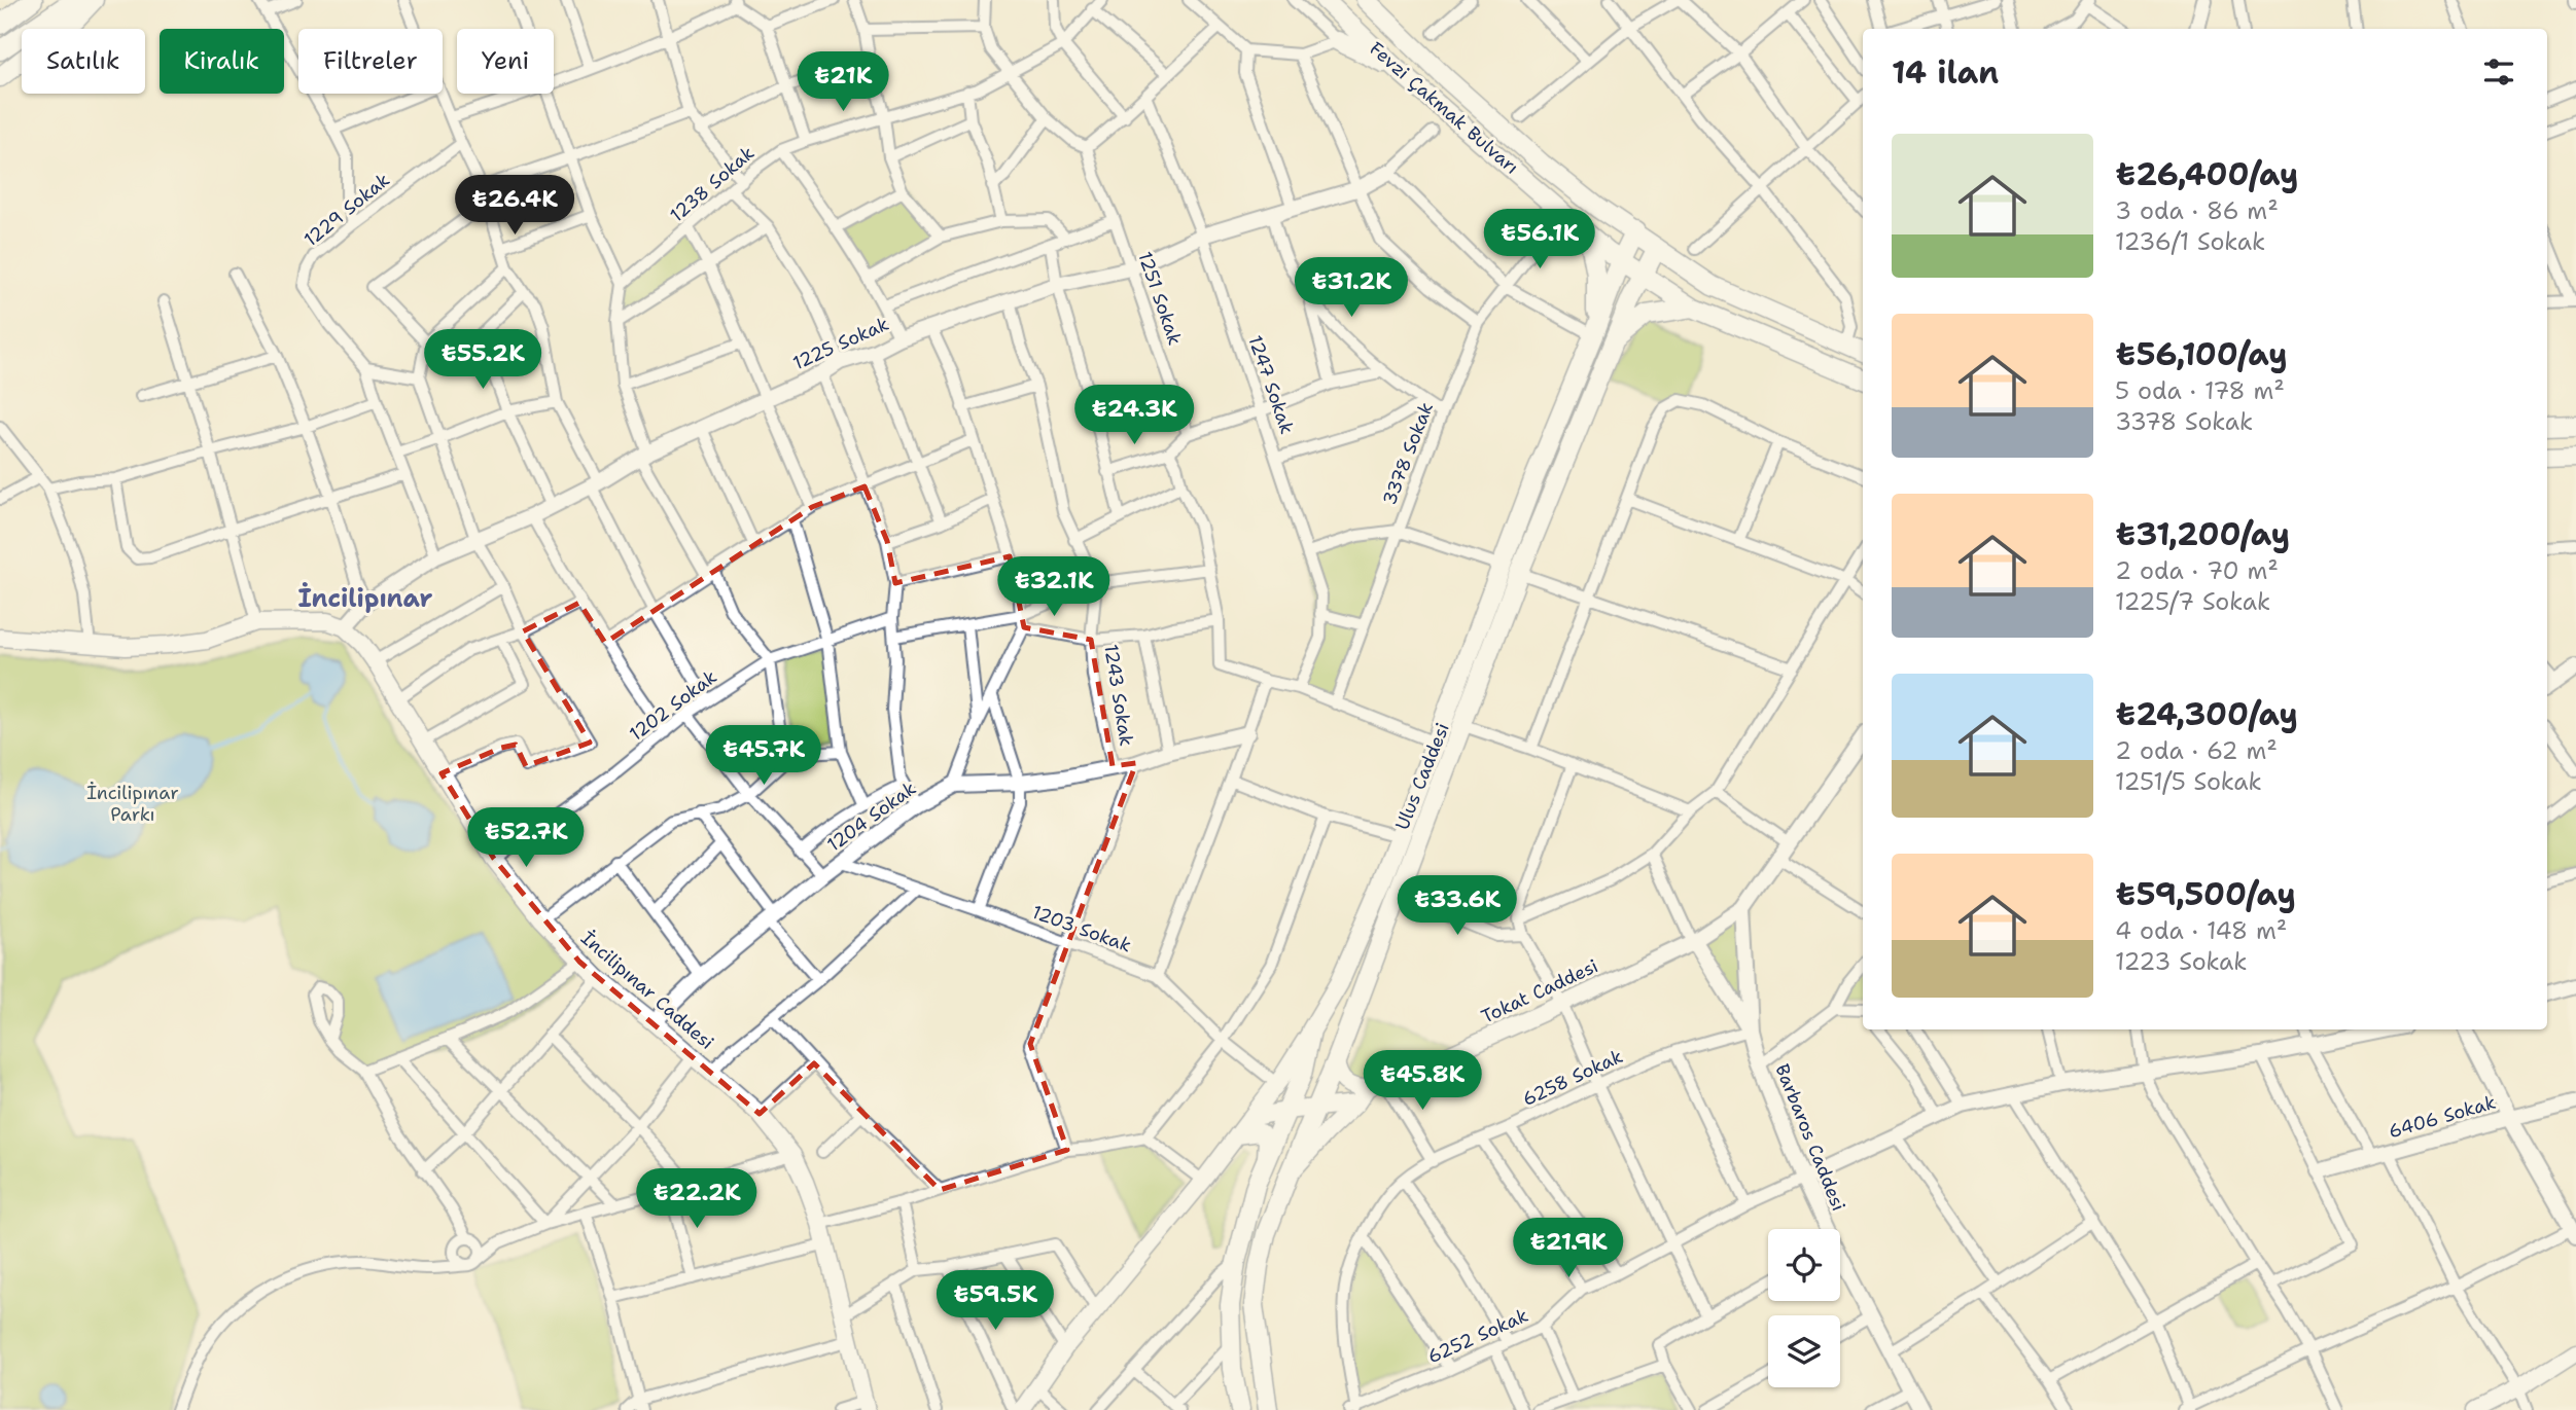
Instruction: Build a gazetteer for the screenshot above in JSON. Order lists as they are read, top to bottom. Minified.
{"streets":{"main road":["Fevzi Çakmak Bulvarı","Ulus Caddesi","İncilipınar Caddesi","Tokat Caddesi"],"street":["1238 Sokak","1229 Sokak","1251 Sokak","1225 Sokak","1247 Sokak","3378 Sokak","1243 Sokak","1202 Sokak","1204 Sokak","1203 Sokak","6258 Sokak","6406 Sokak","Barbaros Caddesi","6252 Sokak"]},"crossings":[["Fevzi Çakmak Bulvarı","Ulus Caddesi"],["1229 Sokak","1225 Sokak"],["1251 Sokak","1225 Sokak"],["1225 Sokak","1247 Sokak"],["1225 Sokak","İncilipınar Caddesi"],["1243 Sokak","1204 Sokak"],["1243 Sokak","1203 Sokak"],["1202 Sokak","İncilipınar Caddesi"],["Ulus Caddesi","Tokat Caddesi"],["1204 Sokak","1203 Sokak"],["1204 Sokak","İncilipınar Caddesi"],["Tokat Caddesi","Barbaros Caddesi"],["6258 Sokak","Barbaros Caddesi"],["6258 Sokak","6252 Sokak"],["Barbaros Caddesi","6252 Sokak"]],"districts":["İncilipınar"],"parks":["İncilipınar Parkı"],"page":{"chip":["Satılık","Kiralık","Filtreler","Yeni"],"heading":"14 ilan","price":["₺21K","₺26.4K","₺56.1K","₺31.2K","₺55.2K","₺24.3K","₺32.1K","₺45.7K","₺52.7K","₺33.6K","₺45.8K","₺22.2K","₺21.9K","₺59.5K"],"list":[{"name":"₺26,400/ay","note":"3 oda · 86 m² · 1236/1 Sokak"},{"name":"₺56,100/ay","note":"5 oda · 178 m² · 3378 Sokak"},{"name":"₺31,200/ay","note":"2 oda · 70 m² · 1225/7 Sokak"},{"name":"₺24,300/ay","note":"2 oda · 62 m² · 1251/5 Sokak"},{"name":"₺59,500/ay","note":"4 oda · 148 m² · 1223 Sokak"}]}}
